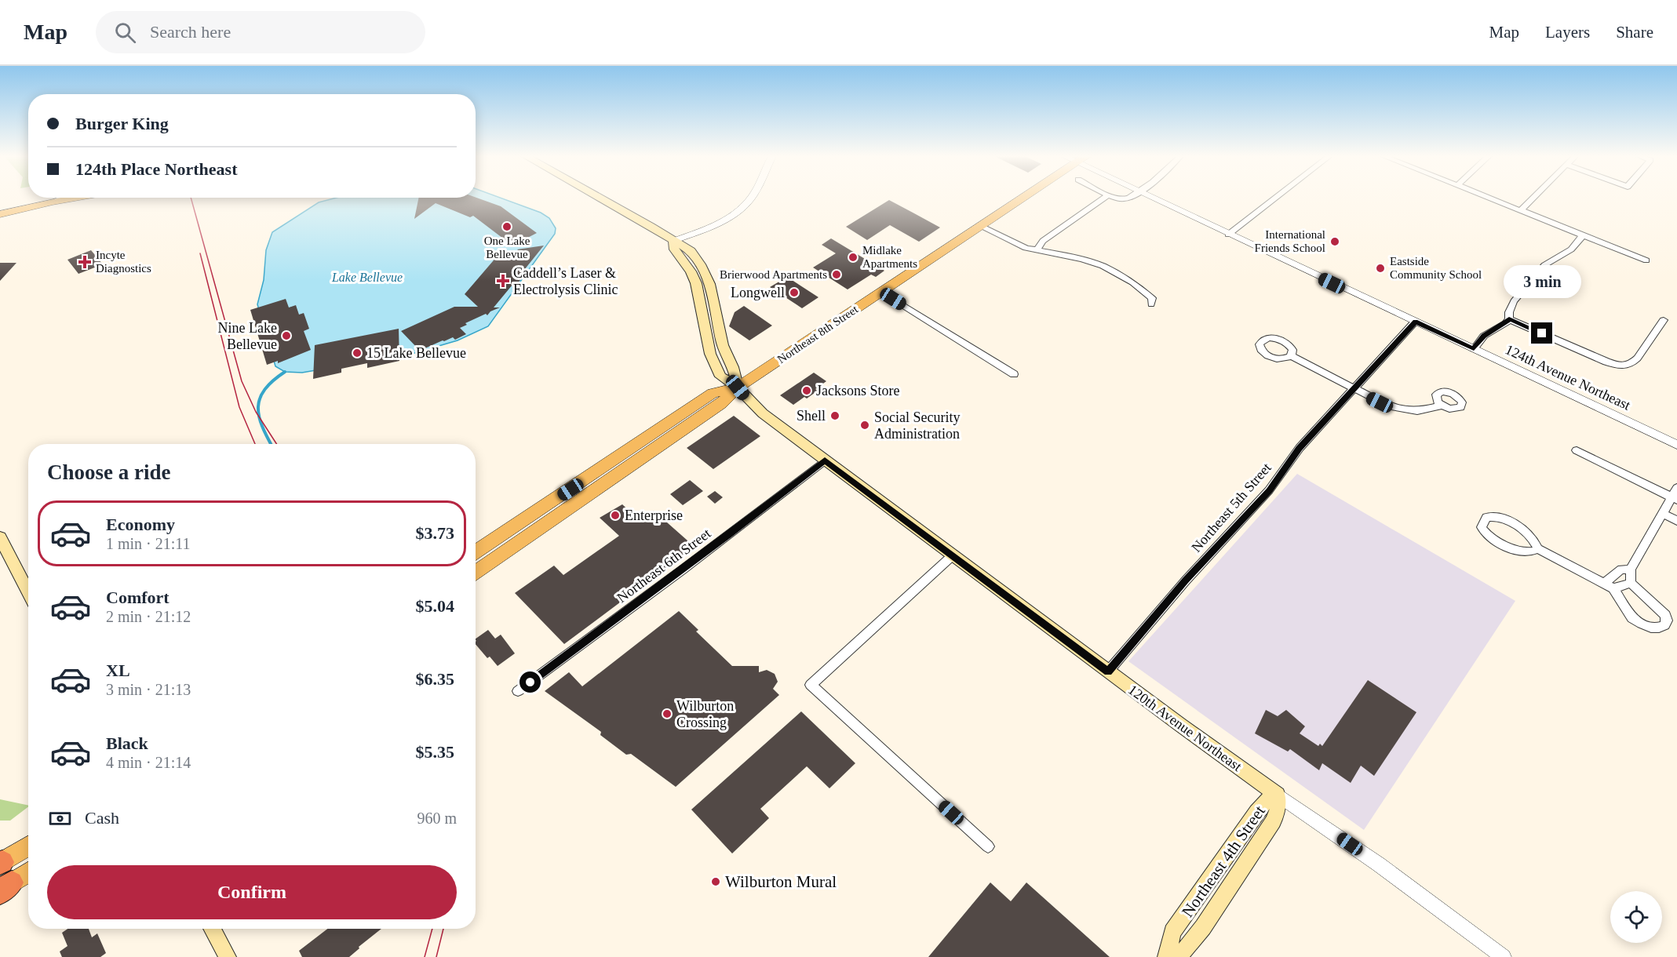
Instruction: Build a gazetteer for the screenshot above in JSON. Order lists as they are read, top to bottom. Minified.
{"streets":{"main road":["Northeast 8th Street","120th Avenue Northeast","Northeast 4th Street"],"street":["124th Avenue Northeast","Northeast 5th Street","Northeast 6th Street"]},"crossings":[["Northeast 8th Street","120th Avenue Northeast"],["124th Avenue Northeast","Northeast 5th Street"],["Northeast 5th Street","120th Avenue Northeast"],["Northeast 6th Street","120th Avenue Northeast"],["120th Avenue Northeast","Northeast 4th Street"]],"water":["Lake Bellevue"],"places":{"other":["One Lake Bellevue","International Friends School","Midlake Apartments","Eastside Community School","Brierwood Apartments","Longwell","Nine Lake Bellevue","15 Lake Bellevue","Jacksons Store","Shell","Social Security Administration","Enterprise","Wilburton Crossing","Wilburton Mural"],"health":["Incyte Diagnostics","Caddell’s Laser & Electrolysis Clinic"]},"page":{"header":"Map","search":"Search here","nav":["Map","Layers","Share"],"banner":["Burger King","124th Place Northeast"],"bubble":"3 min","heading":"Choose a ride","list":[{"name":"Economy","note":"1 min · 21:11","value":"$3.73"},{"name":"Comfort","note":"2 min · 21:12","value":"$5.04"},{"name":"XL","note":"3 min · 21:13","value":"$6.35"},{"name":"Black","note":"4 min · 21:14","value":"$5.35"}],"pay":["Cash","960 m"],"buttons":"Confirm"}}
